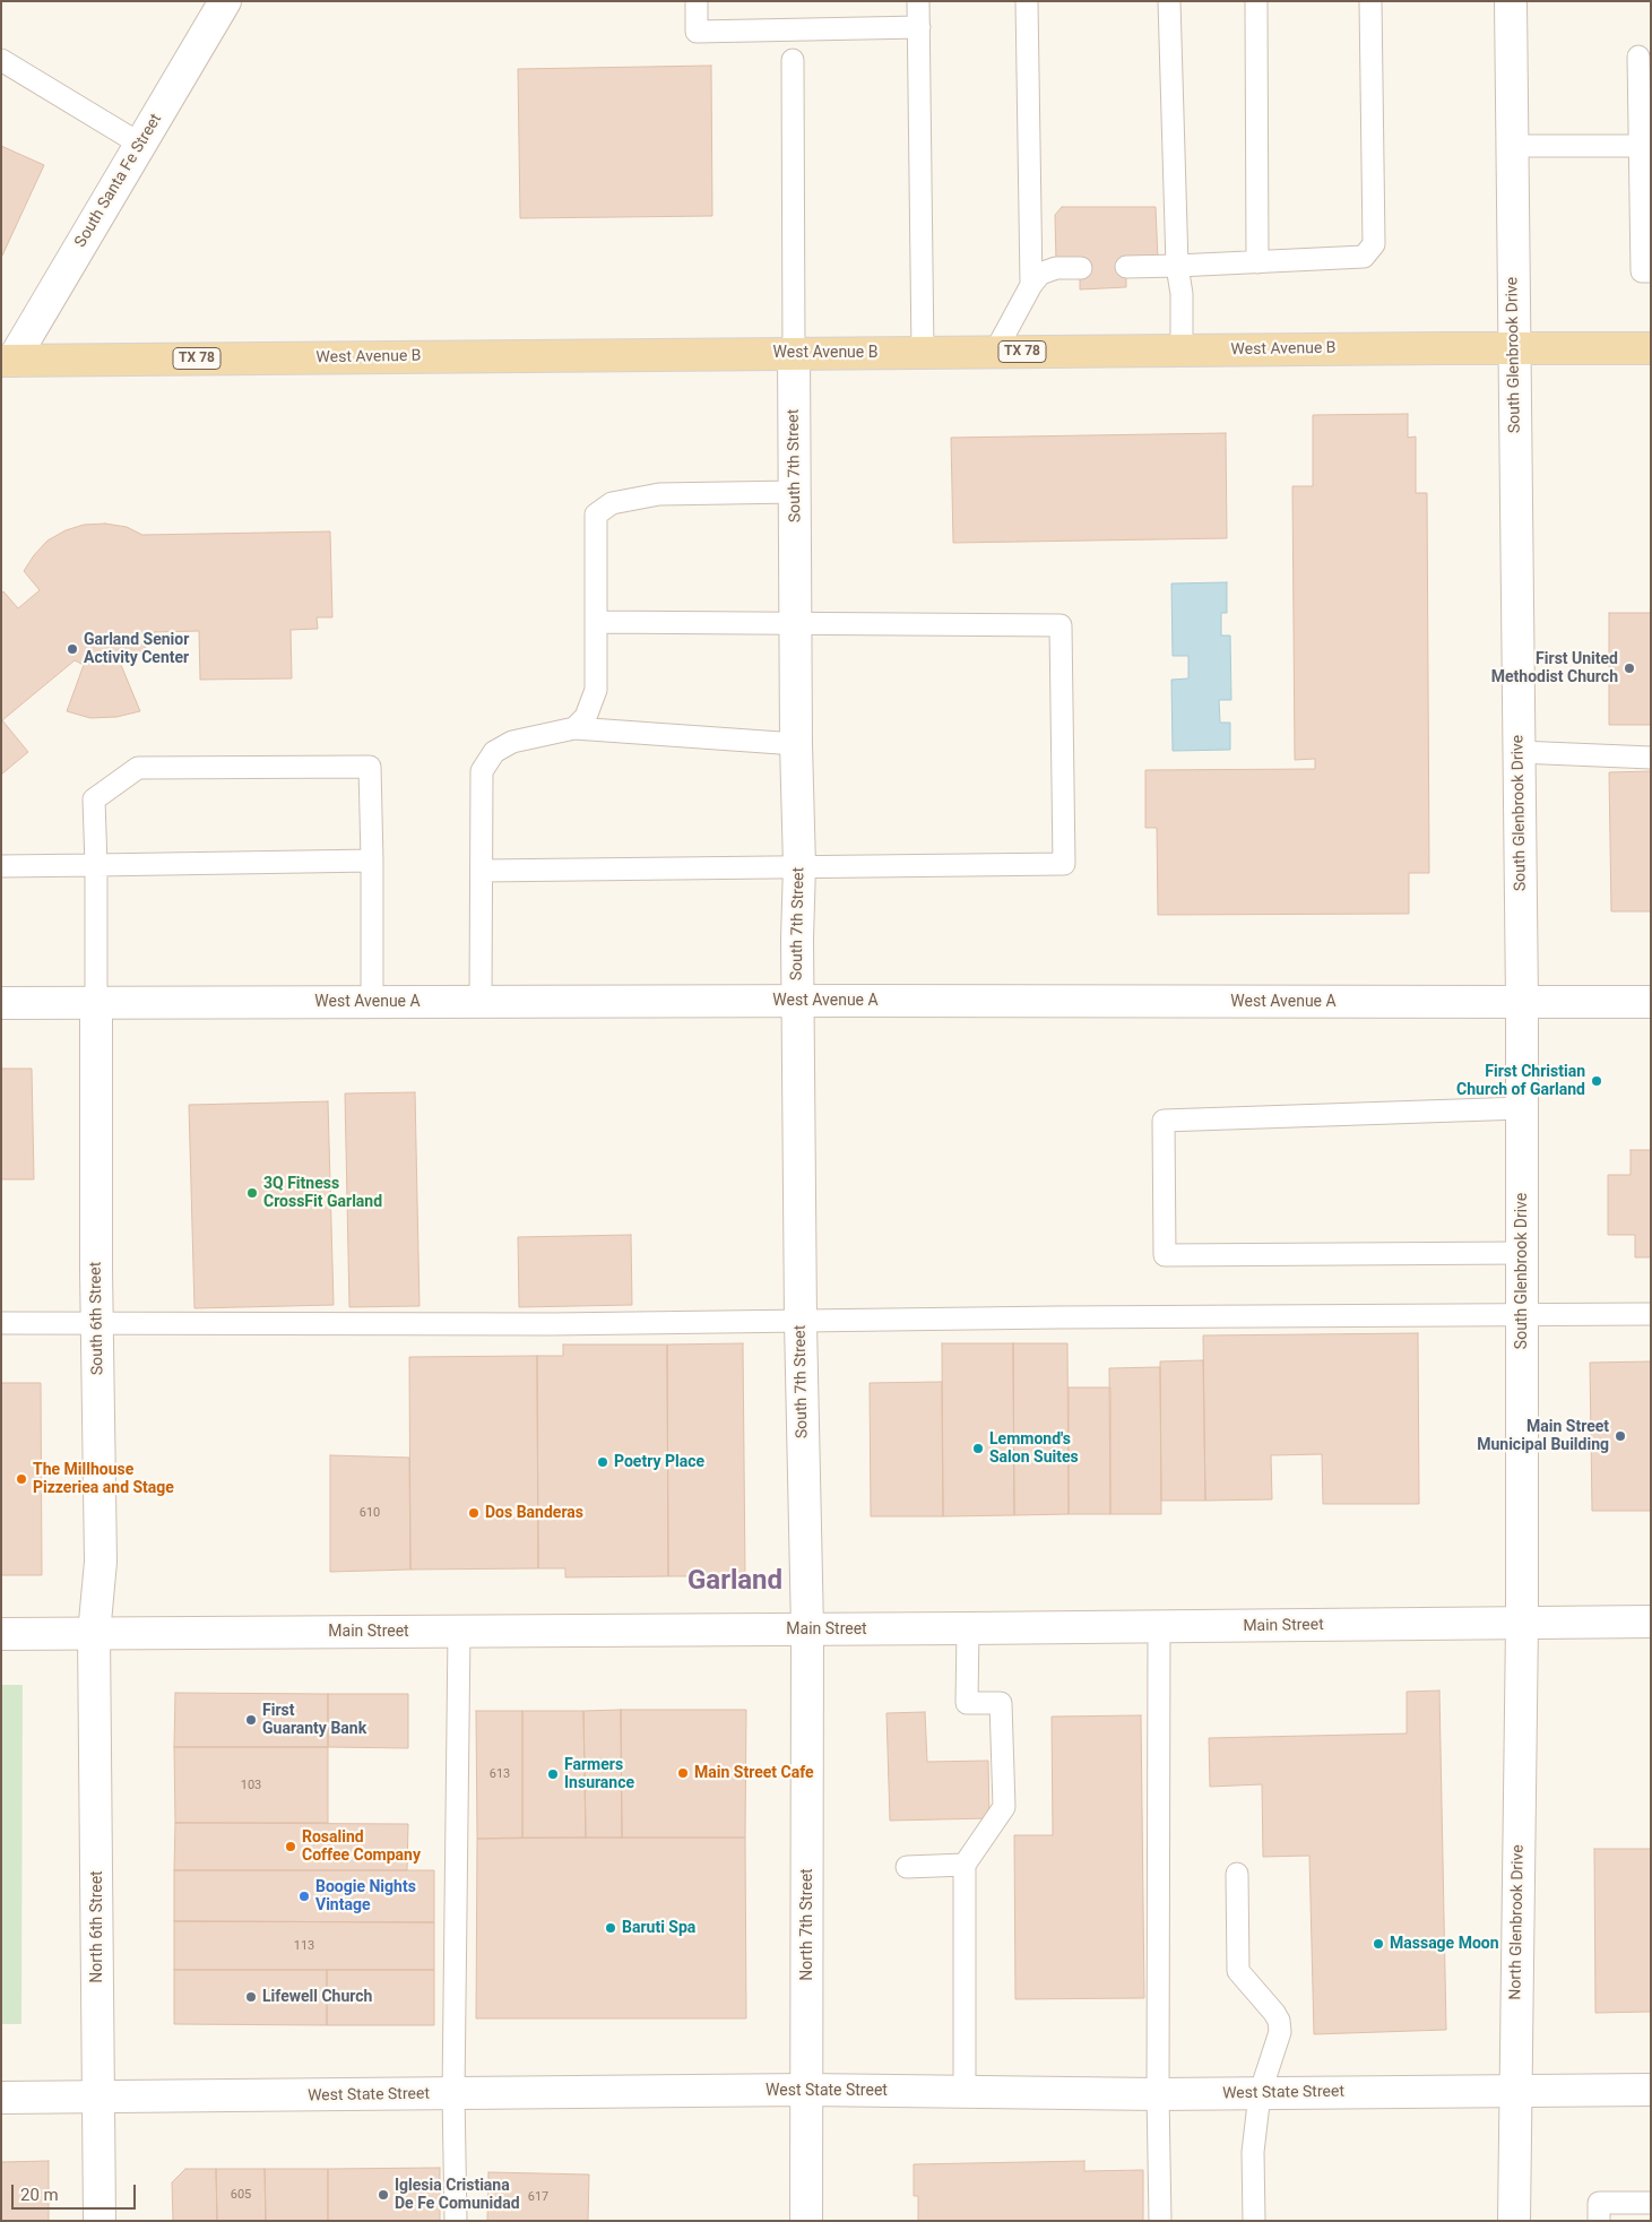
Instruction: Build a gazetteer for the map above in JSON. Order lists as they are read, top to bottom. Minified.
{"streets":{"main road":["West Avenue B","TX 78"],"street":["South Santa Fe Street","South Glenbrook Drive","South 7th Street","West Avenue A","South 6th Street","Main Street","North Glenbrook Drive","North 7th Street","North 6th Street","West State Street"]},"crossings":[["South Santa Fe Street","West Avenue B"],["West Avenue B","South Glenbrook Drive"],["West Avenue B","South 7th Street"],["South Glenbrook Drive","West Avenue A"],["South Glenbrook Drive","Main Street"],["South Glenbrook Drive","North Glenbrook Drive"],["South 7th Street","West Avenue A"],["South 7th Street","Main Street"],["South 7th Street","North 7th Street"],["West Avenue A","South 6th Street"],["South 6th Street","Main Street"],["South 6th Street","North 6th Street"],["Main Street","North Glenbrook Drive"],["Main Street","North 7th Street"],["Main Street","North 6th Street"],["North Glenbrook Drive","West State Street"],["North 7th Street","West State Street"],["North 6th Street","West State Street"]],"districts":["Garland"],"places":["Garland Senior Activity Center","First United Methodist Church","First Christian Church of Garland","3Q Fitness CrossFit Garland","Main Street Municipal Building","Lemmond's Salon Suites","Poetry Place","The Millhouse Pizzeriea and Stage","Dos Banderas","First Guaranty Bank","Main Street Cafe","Farmers Insurance","Rosalind Coffee Company","Boogie Nights Vintage","Baruti Spa","Massage Moon","Lifewell Church","Iglesia Cristiana De Fe Comunidad"],"house_numbers":["610","613","103","113","605","617"],"scale_bar":"20 m"}
